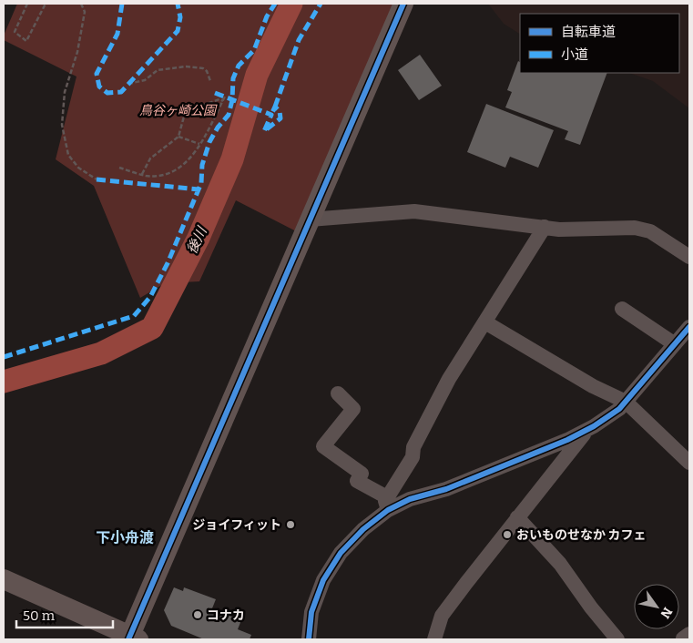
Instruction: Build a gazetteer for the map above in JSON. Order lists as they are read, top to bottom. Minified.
{"districts":["下小舟渡"],"water":["後川"],"parks":["鳥谷ヶ崎公園"],"places":["ジョイフィット","おいものせなか カフェ","コナカ"],"legend":["自転車道","小道"],"scale_bar":"50 m","north":"bottom right"}
